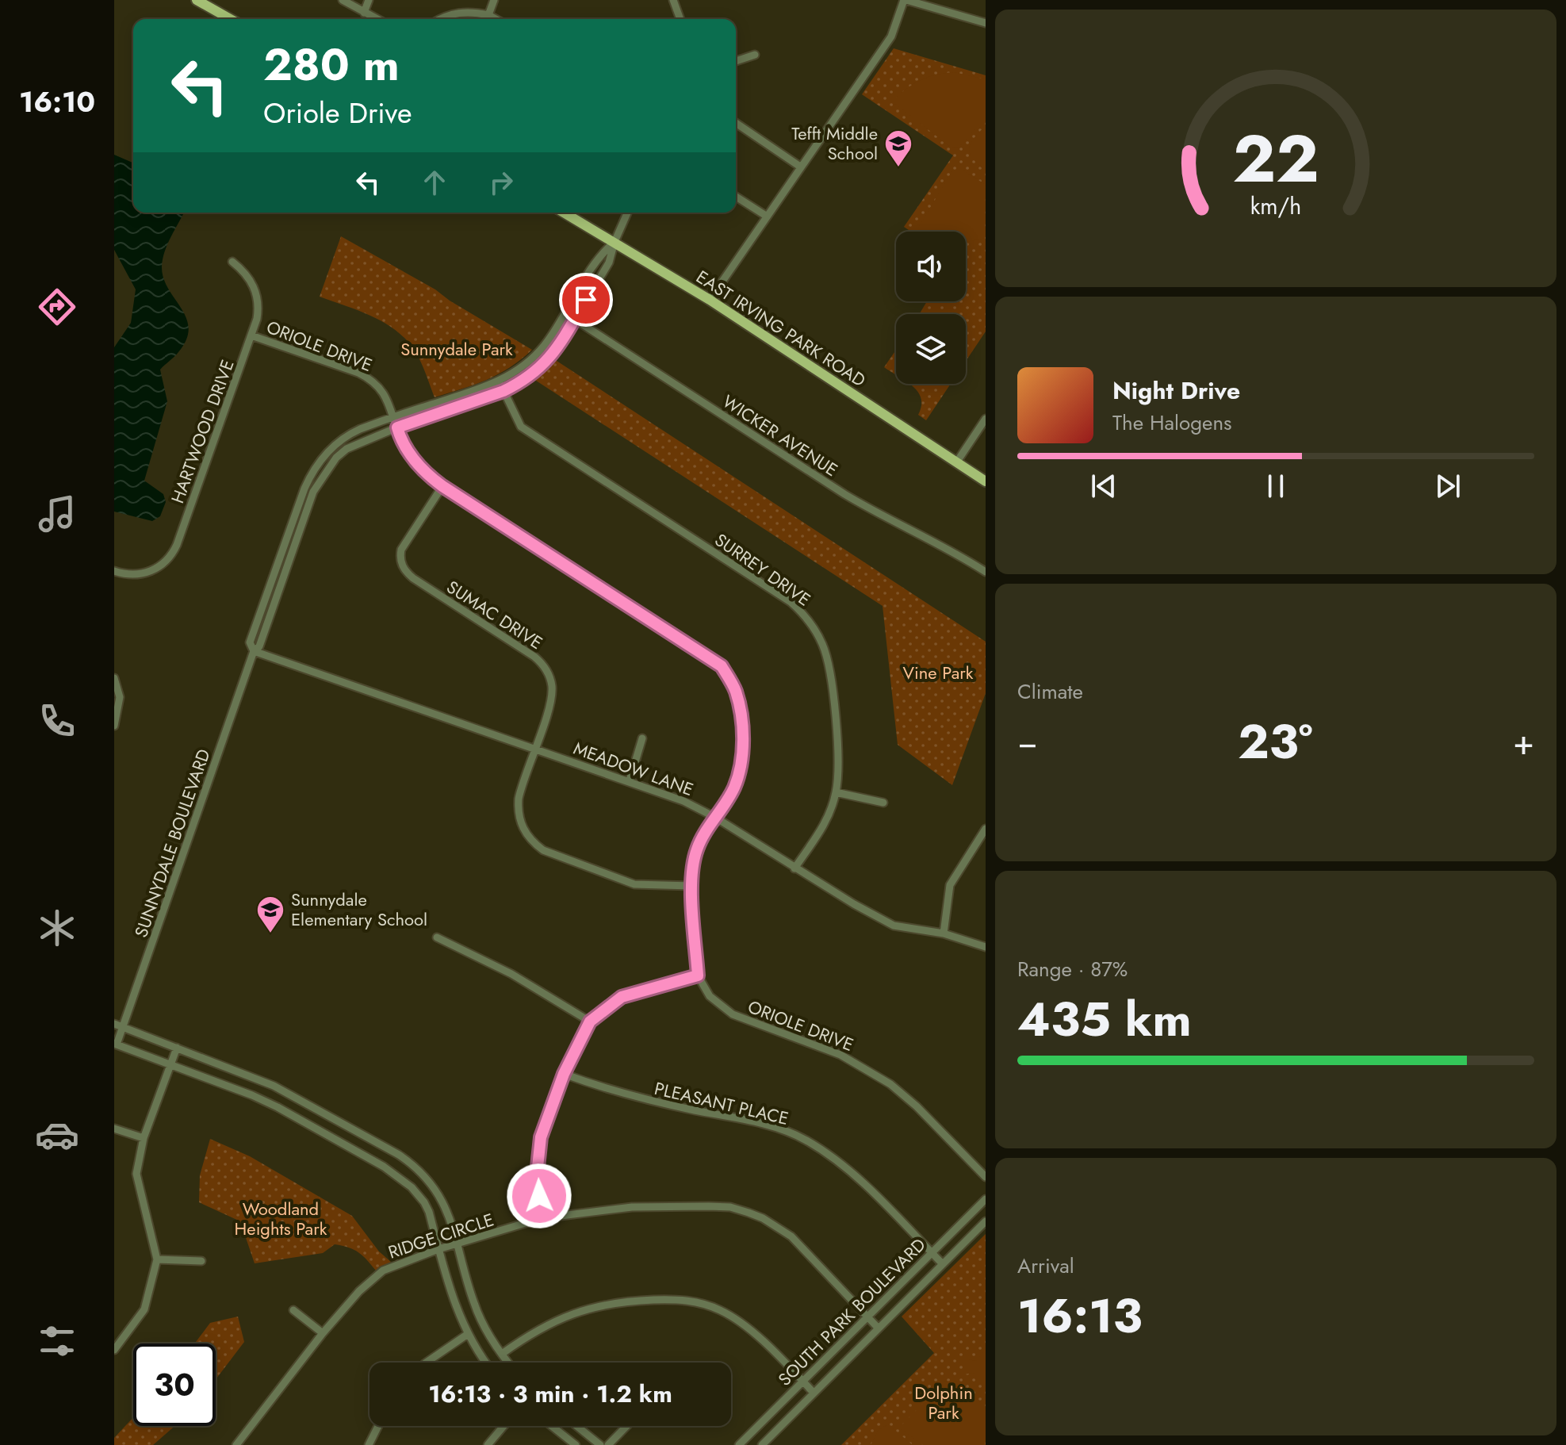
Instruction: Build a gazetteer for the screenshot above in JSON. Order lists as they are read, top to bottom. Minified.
{"streets":{"main road":["EAST IRVING PARK ROAD"],"street":["ORIOLE DRIVE","HARTWOOD DRIVE","WICKER AVENUE","SURREY DRIVE","SUMAC DRIVE","MEADOW LANE","SUNNYDALE BOULEVARD","PLEASANT PLACE","RIDGE CIRCLE","SOUTH PARK BOULEVARD"]},"crossings":[["EAST IRVING PARK ROAD","SUNNYDALE BOULEVARD"],["ORIOLE DRIVE","HARTWOOD DRIVE"],["ORIOLE DRIVE","SUMAC DRIVE"],["ORIOLE DRIVE","MEADOW LANE"],["ORIOLE DRIVE","SUNNYDALE BOULEVARD"],["WICKER AVENUE","SUNNYDALE BOULEVARD"],["SURREY DRIVE","MEADOW LANE"],["SURREY DRIVE","SUNNYDALE BOULEVARD"],["SUMAC DRIVE","MEADOW LANE"],["MEADOW LANE","SUNNYDALE BOULEVARD"],["PLEASANT PLACE","SOUTH PARK BOULEVARD"],["RIDGE CIRCLE","SOUTH PARK BOULEVARD"]],"parks":["Sunnydale Park","Vine Park","Woodland Heights Park","Dolphin Park"],"places":{"school or university":["Tefft Middle School","Sunnydale Elementary School"]},"page":{"tabs":"16:10","turn":["280 m","Oriole Drive"],"song":["Night Drive","The Halogens"],"tile":["Climate",["Range · 87%","435 km"],["Arrival","16:13"]],"heat":["−","23°","+"],"limit":"30","trip":"16:13 · 3 min · 1.2 km","gauge":["22","km/h"]}}
